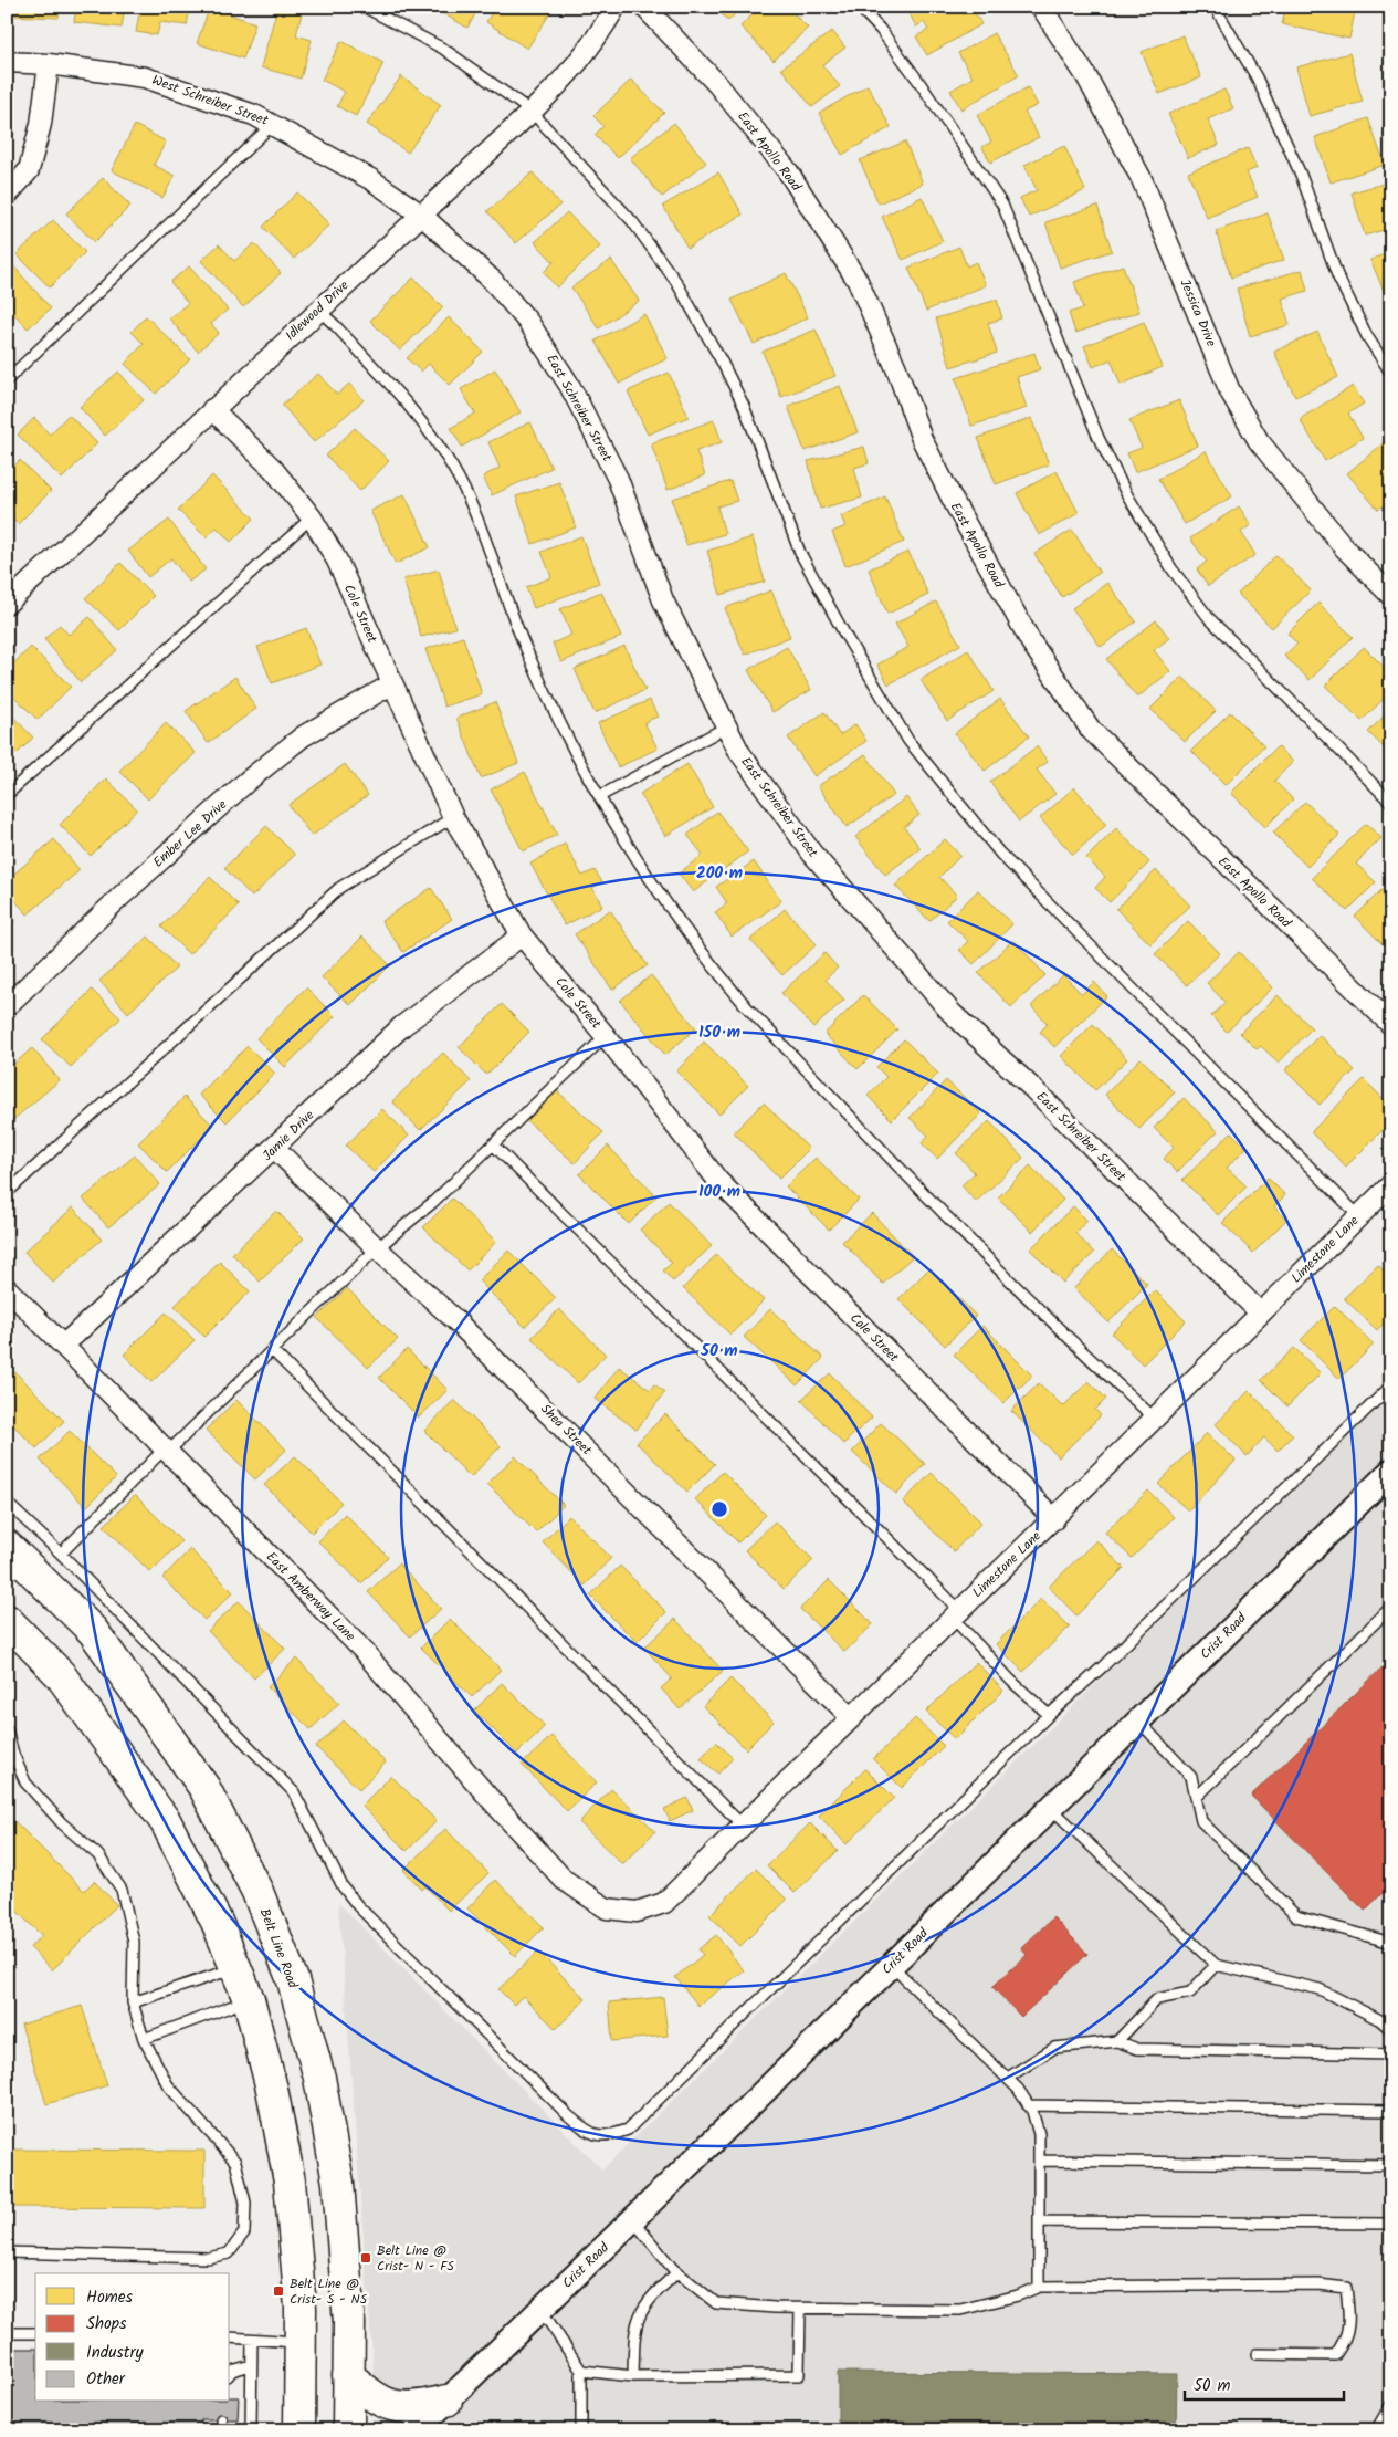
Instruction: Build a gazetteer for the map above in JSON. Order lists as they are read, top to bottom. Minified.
{"streets":{"main road":["Belt Line Road"],"street":["West Schreiber Street","East Apollo Road","Idlewood Drive","Jessica Drive","East Schreiber Street","Cole Street","Ember Lee Drive","Jamie Drive","Limestone Lane","Shea Street","East Amberway Lane","Crist Road"]},"crossings":[["West Schreiber Street","Idlewood Drive"],["West Schreiber Street","East Schreiber Street"],["Idlewood Drive","East Schreiber Street"],["Idlewood Drive","Cole Street"],["East Schreiber Street","Limestone Lane"],["Cole Street","Ember Lee Drive"],["Cole Street","Jamie Drive"],["Cole Street","Limestone Lane"],["Jamie Drive","Shea Street"],["Jamie Drive","East Amberway Lane"],["Limestone Lane","Shea Street"],["Limestone Lane","East Amberway Lane"]],"places":{"transit":["Belt Line @ Crist- N - FS","Belt Line @ Crist- S - NS"]},"legend":["Homes","Shops","Industry","Other"],"scale_bar":"50 m","rings":["200 m","150 m","100 m","50 m"]}
